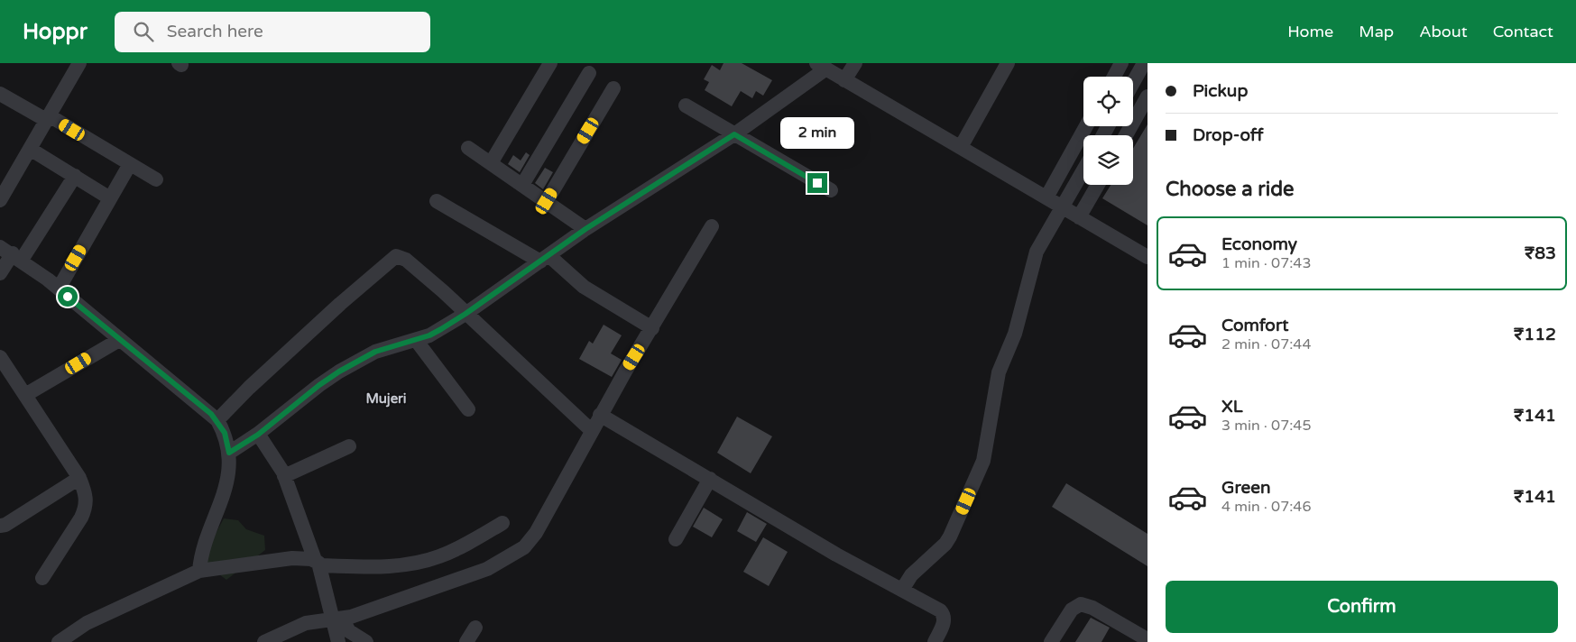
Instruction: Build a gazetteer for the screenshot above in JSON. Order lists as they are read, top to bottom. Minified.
{"districts":["Mujeri"],"page":{"header":"Hoppr","search":"Search here","nav":["Home","Map","About","Contact"],"banner":["Pickup","Drop-off"],"bubble":"2 min","heading":"Choose a ride","list":[{"name":"Economy","note":"1 min · 07:43","value":"₹83"},{"name":"Comfort","note":"2 min · 07:44","value":"₹112"},{"name":"XL","note":"3 min · 07:45","value":"₹141"},{"name":"Green","note":"4 min · 07:46","value":"₹141"}],"buttons":"Confirm"}}
